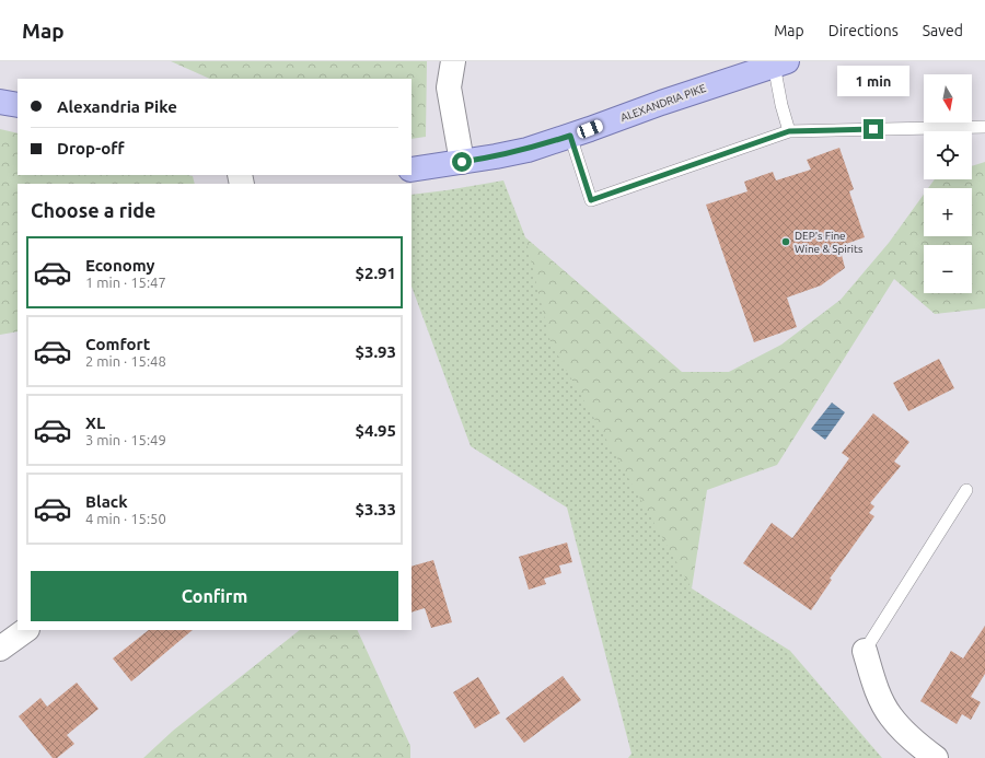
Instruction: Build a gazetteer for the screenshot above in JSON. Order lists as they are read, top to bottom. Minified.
{"streets":{"main road":["ALEXANDRIA PIKE"]},"places":["DEP's Fine Wine & Spirits"],"north":"bottom","page":{"header":"Map","nav":["Map","Directions","Saved"],"bubble":"1 min","map_buttons":["+","−"],"banner":["Alexandria Pike","Drop-off"],"heading":"Choose a ride","list":[{"name":"Economy","note":"1 min · 15:47","value":"$2.91"},{"name":"Comfort","note":"2 min · 15:48","value":"$3.93"},{"name":"XL","note":"3 min · 15:49","value":"$4.95"},{"name":"Black","note":"4 min · 15:50","value":"$3.33"}],"buttons":"Confirm"}}
